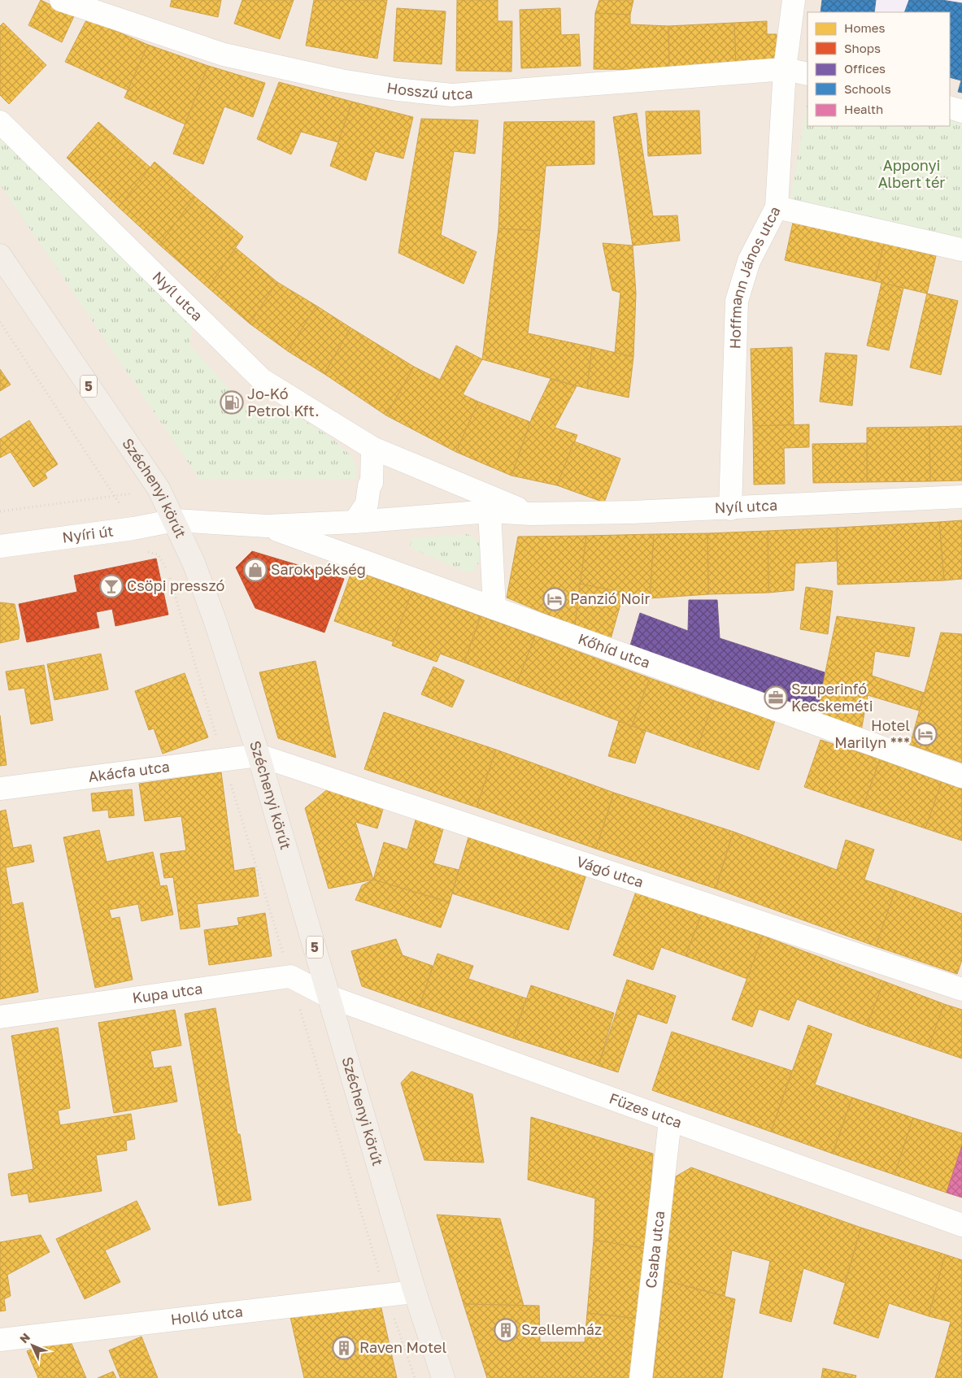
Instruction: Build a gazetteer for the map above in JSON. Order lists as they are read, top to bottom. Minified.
{"streets":{"main road":["5","Széchenyi körút"],"street":["Hosszú utca","Hoffmann János utca","Nyíl utca","Nyíri út","Kőhíd utca","Akácfa utca","Vágó utca","Kupa utca","Füzes utca","Csaba utca","Holló utca"]},"crossings":[["Hosszú utca","Hoffmann János utca"],["Hoffmann János utca","Nyíl utca"],["Nyíl utca","Széchenyi körút"],["Nyíl utca","Nyíri út"],["Nyíl utca","Kőhíd utca"],["Széchenyi körút","Nyíri út"],["Széchenyi körút","Akácfa utca"],["Széchenyi körút","Vágó utca"],["Széchenyi körút","Füzes utca"],["Széchenyi körút","Holló utca"],["Akácfa utca","Vágó utca"],["Füzes utca","Csaba utca"]],"parks":["Apponyi Albert tér"],"places":{"fuel station":["Jo-Kó Petrol Kft."],"shop":["Sarok pékség"],"bar":["Csöpi presszó"],"hotel":["Panzió Noir","Hotel Marilyn ***"],"office":["Szuperinfó Kecskeméti"],"building":["Szellemház","Raven Motel"]},"legend":["Homes","Shops","Offices","Schools","Health"],"north":"top left"}
